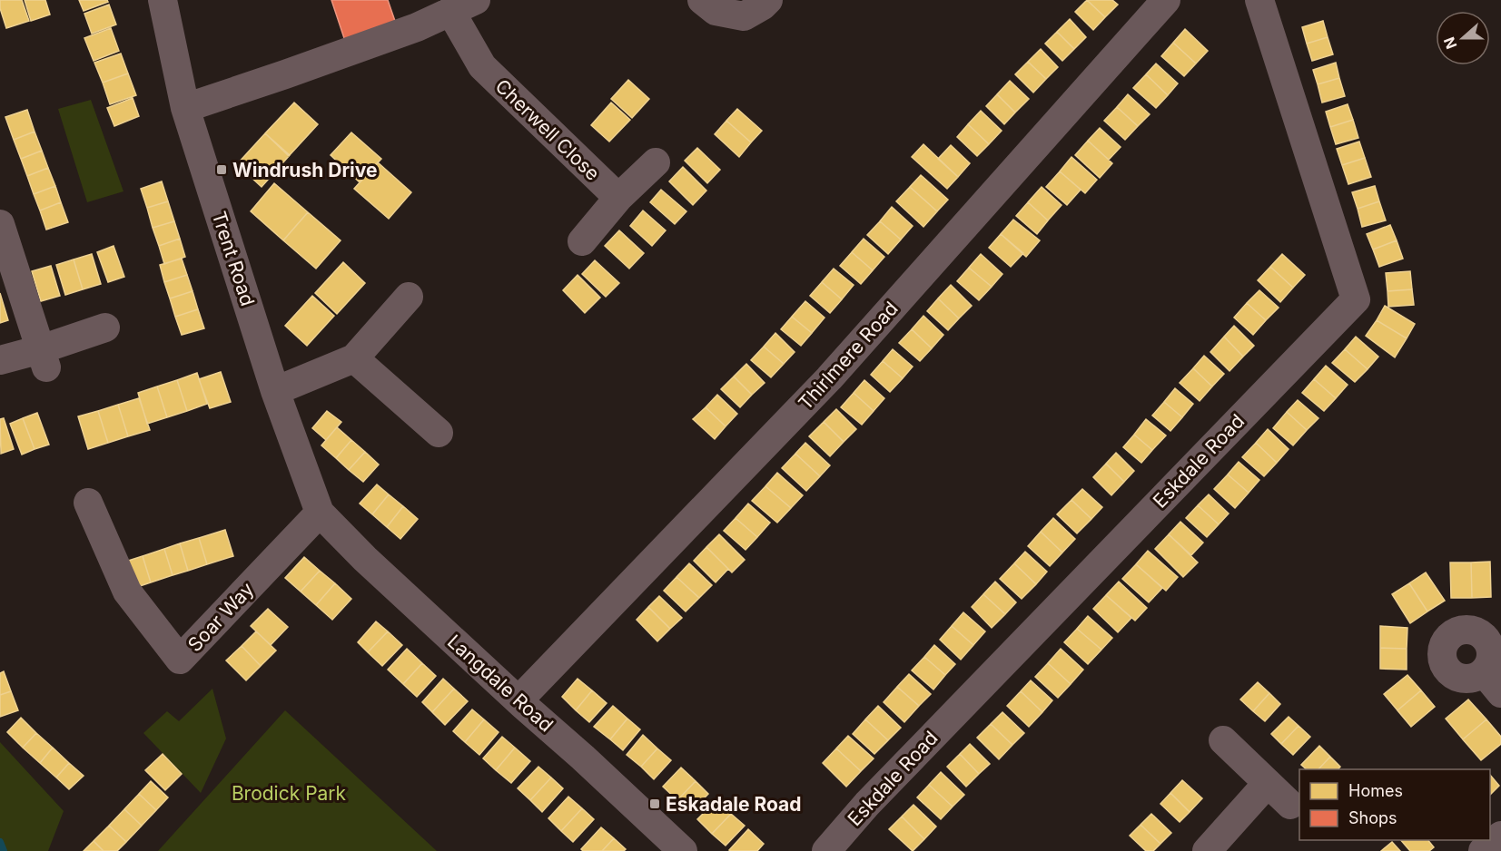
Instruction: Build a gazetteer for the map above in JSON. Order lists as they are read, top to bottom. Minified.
{"streets":{"street":["Cherwell Close","Trent Road","Thirlmere Road","Eskdale Road","Soar Way","Langdale Road"]},"crossings":[["Trent Road","Soar Way"],["Trent Road","Langdale Road"],["Thirlmere Road","Langdale Road"],["Soar Way","Langdale Road"]],"parks":["Brodick Park"],"places":{"transit":["Windrush Drive","Eskadale Road"]},"legend":["Homes","Shops"],"north":"left"}
